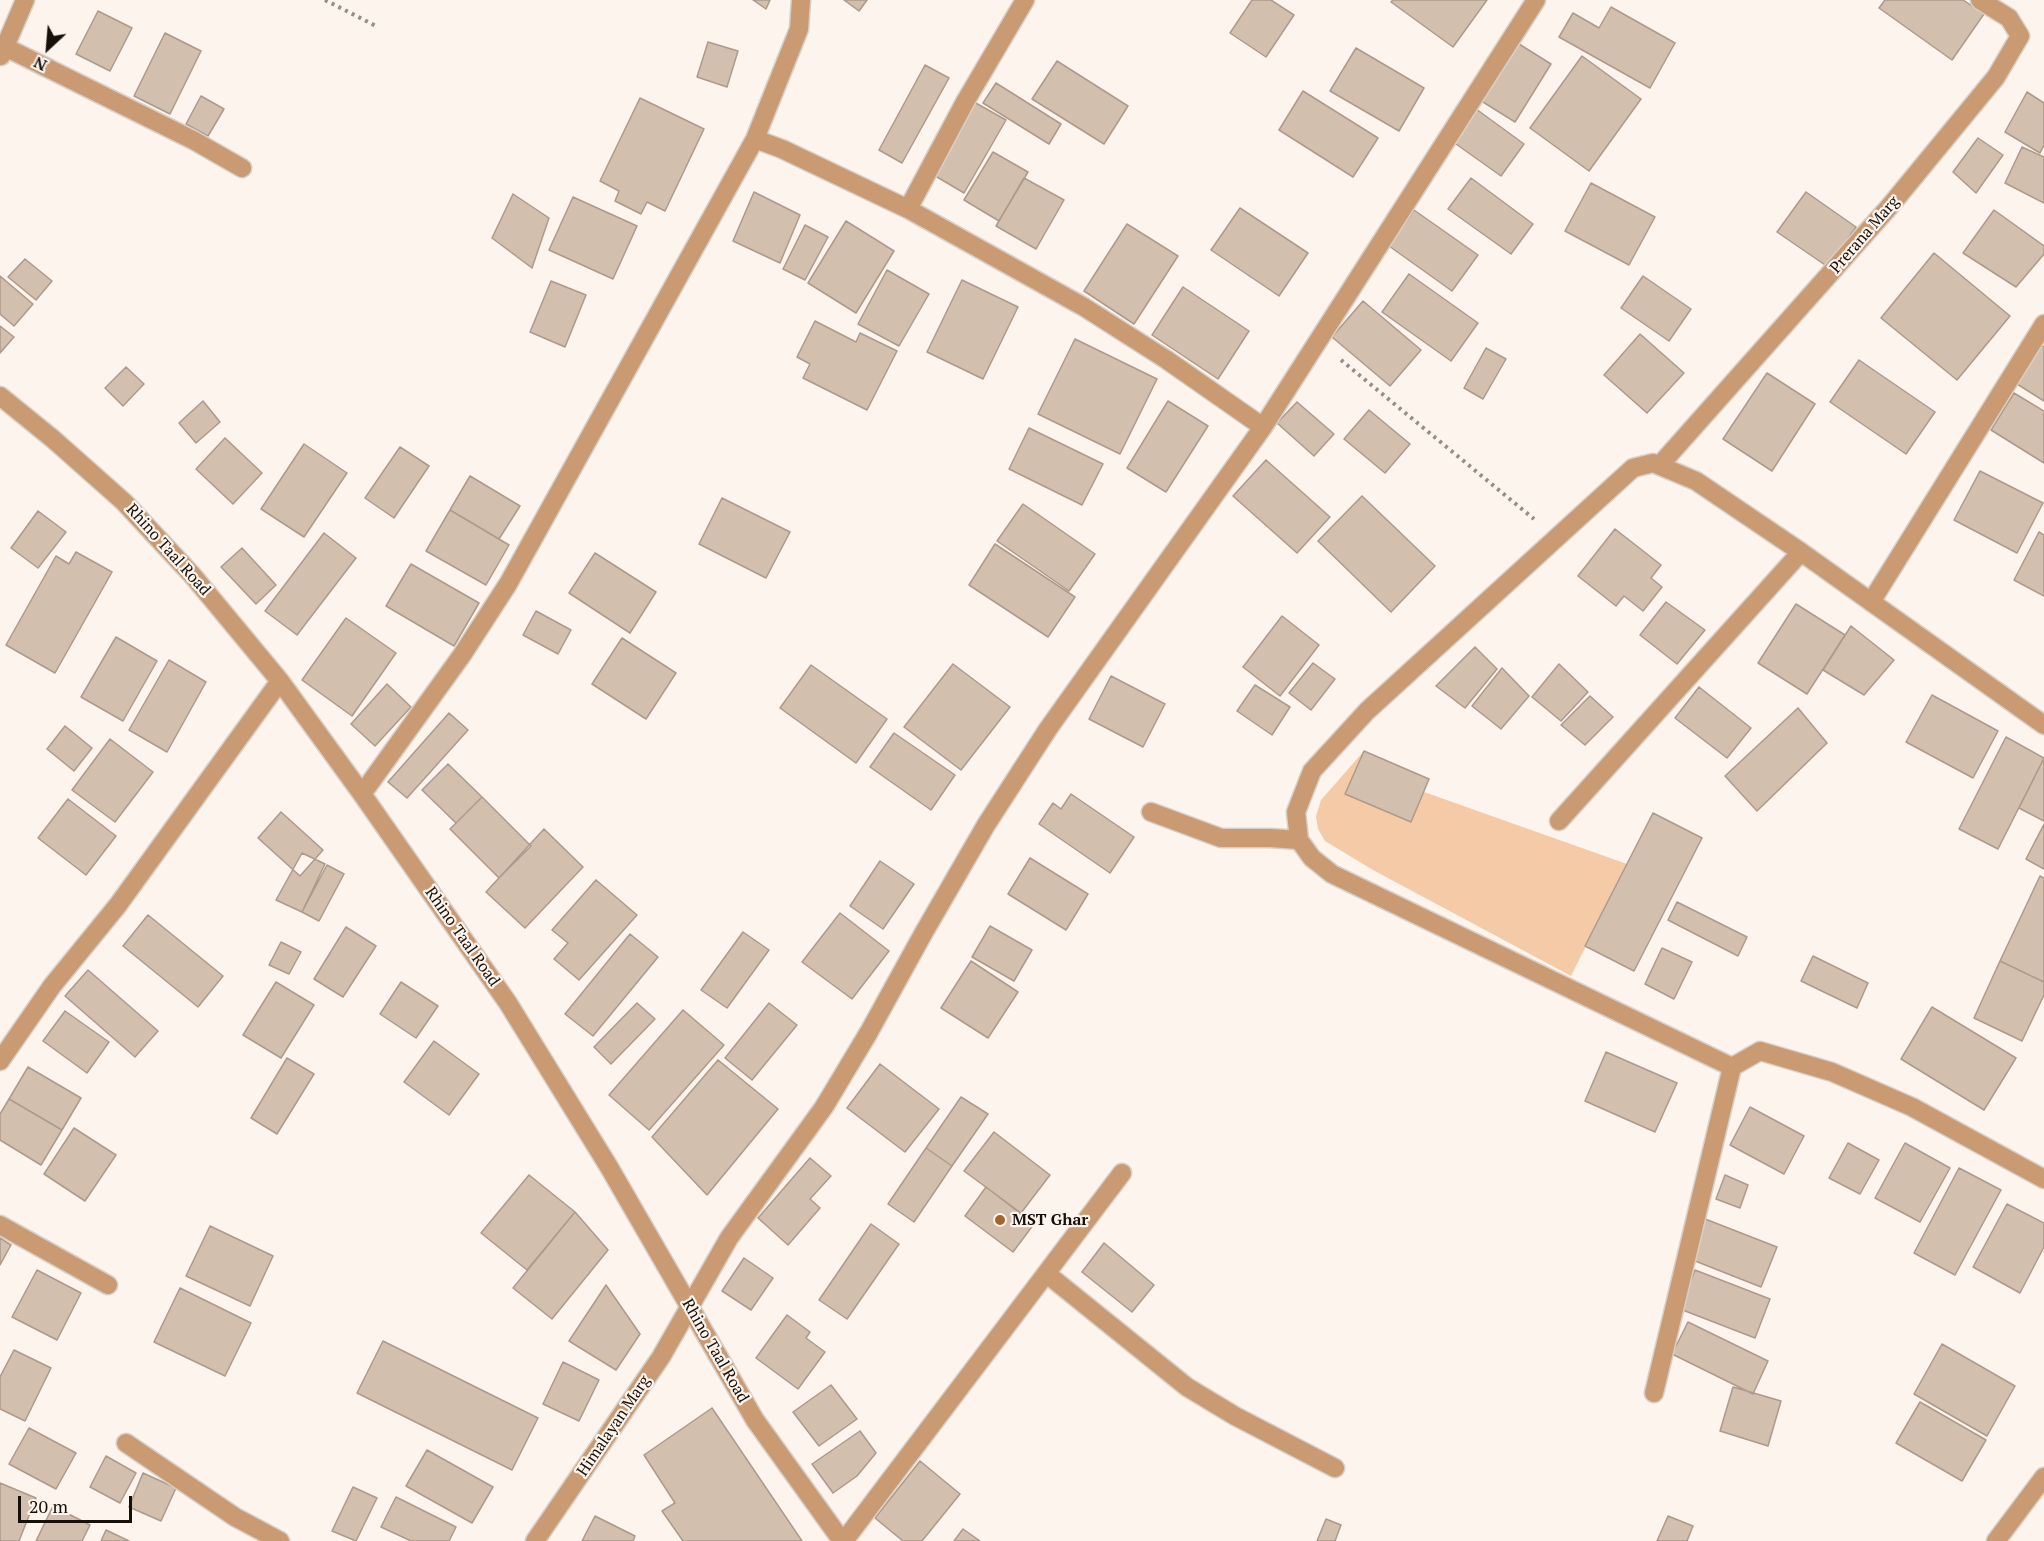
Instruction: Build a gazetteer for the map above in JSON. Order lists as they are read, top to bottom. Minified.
{"streets":{"street":["Prerana Marg","Rhino Taal Road","Himalayan Marg"]},"crossings":[["Rhino Taal Road","Himalayan Marg"]],"places":["MST Ghar"],"scale_bar":"20 m","north":"bottom left"}
